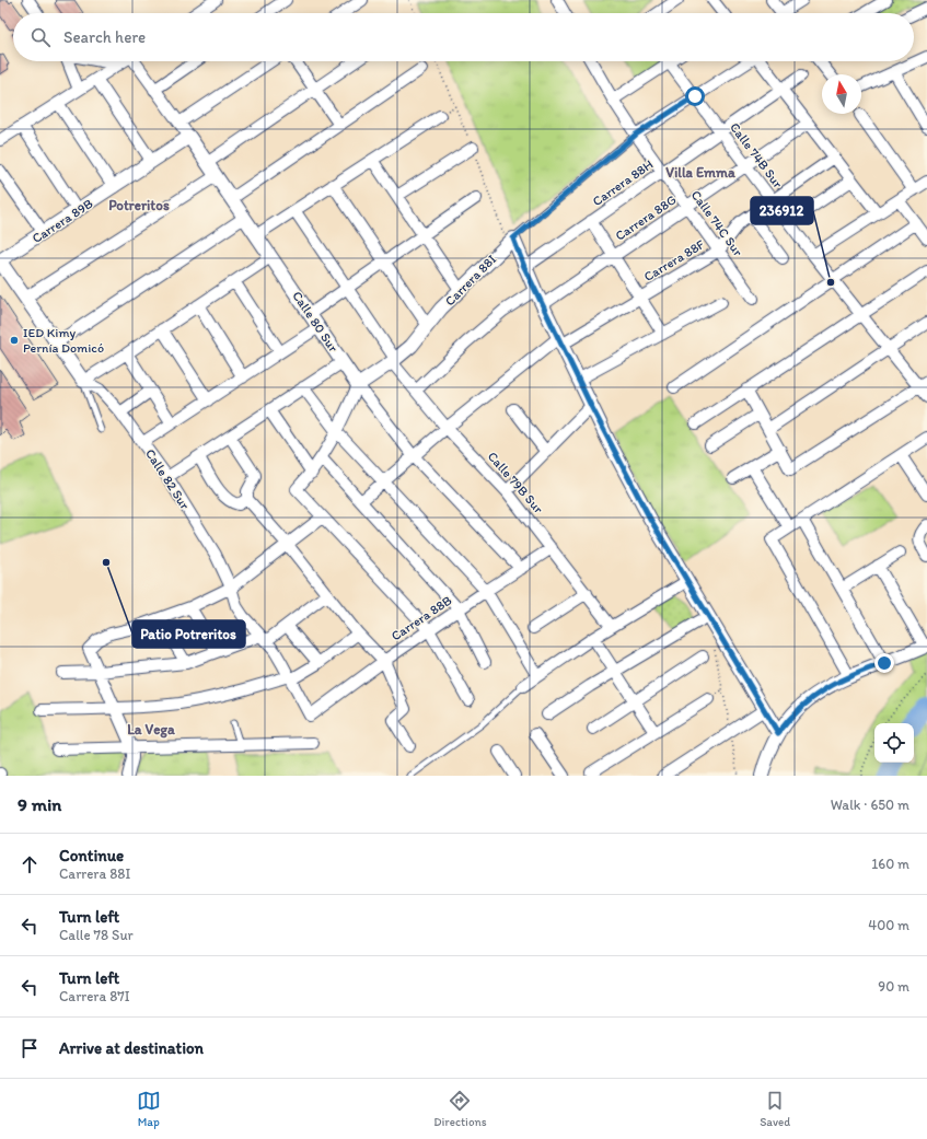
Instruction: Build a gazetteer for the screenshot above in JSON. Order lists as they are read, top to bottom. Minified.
{"streets":{"street":["Calle 74B Sur","Carrera 88H","Carrera 88G","Carrera 89B","Calle 74C Sur","Carrera 88F","Carrera 88I","Calle 80 Sur","Calle 82 Sur","Calle 79B Sur","Carrera 88B"]},"crossings":[["Calle 74B Sur","Carrera 88H"],["Calle 74B Sur","Carrera 88G"],["Calle 74B Sur","Carrera 88F"],["Calle 74B Sur","Carrera 88I"],["Carrera 88H","Calle 74C Sur"],["Carrera 88G","Calle 74C Sur"],["Carrera 89B","Calle 80 Sur"],["Carrera 89B","Calle 82 Sur"],["Calle 74C Sur","Carrera 88F"],["Calle 74C Sur","Carrera 88I"],["Carrera 88F","Calle 80 Sur"],["Carrera 88F","Calle 79B Sur"],["Carrera 88I","Calle 80 Sur"],["Carrera 88I","Calle 79B Sur"],["Calle 80 Sur","Carrera 88B"],["Calle 82 Sur","Carrera 88B"],["Calle 79B Sur","Carrera 88B"]],"districts":["Villa Emma","Potreritos","La Vega"],"places":["236912","IED Kimy Pernía Domicó","Patio Potreritos"],"north":"top","page":{"search":"Search here","heading":["9 min","Walk · 650 m"],"list":[["Continue","Carrera 88I","160 m"],["Turn left","Calle 78 Sur","400 m"],["Turn left","Carrera 87I","90 m"],"Arrive at destination"],"nav":["Map","Directions","Saved"]}}
